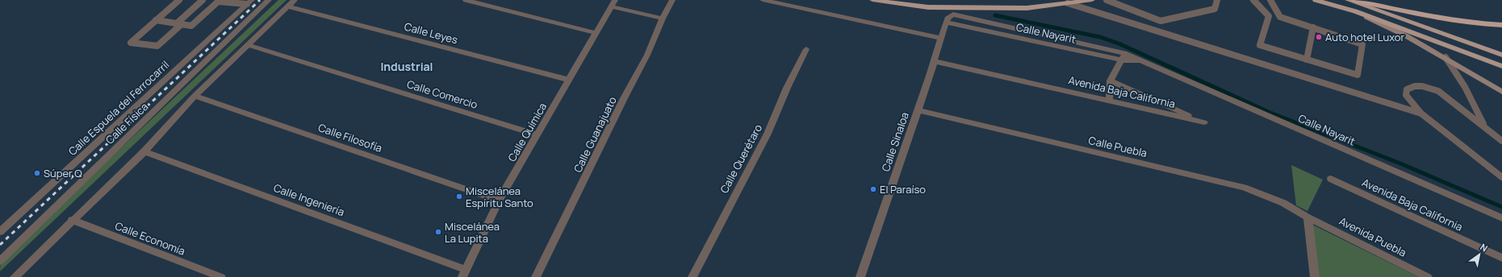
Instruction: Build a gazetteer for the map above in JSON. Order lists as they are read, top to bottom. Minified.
{"streets":{"street":["Calle Leyes","Calle Nayarit","Avenida Baja California","Calle Comercio","Calle Espuela del Ferrocarril","Calle Física","Calle Química","Calle Guanajuato","Calle Filosofía","Calle Sinaloa","Calle Puebla","Calle Querétaro","Calle Ingeniería","Avenida Puebla","Calle Economía"]},"crossings":[["Calle Leyes","Calle Química"],["Calle Nayarit","Calle Sinaloa"],["Avenida Baja California","Calle Sinaloa"],["Calle Comercio","Calle Química"],["Calle Química","Calle Filosofía"],["Calle Química","Calle Ingeniería"],["Calle Sinaloa","Calle Puebla"],["Calle Puebla","Avenida Puebla"]],"districts":["Industrial"],"places":["Auto hotel Luxor","Súper Q","El Paraíso","Miscelánea Espíritu Santo","Miscelánea La Lupita"],"north":"top right"}
